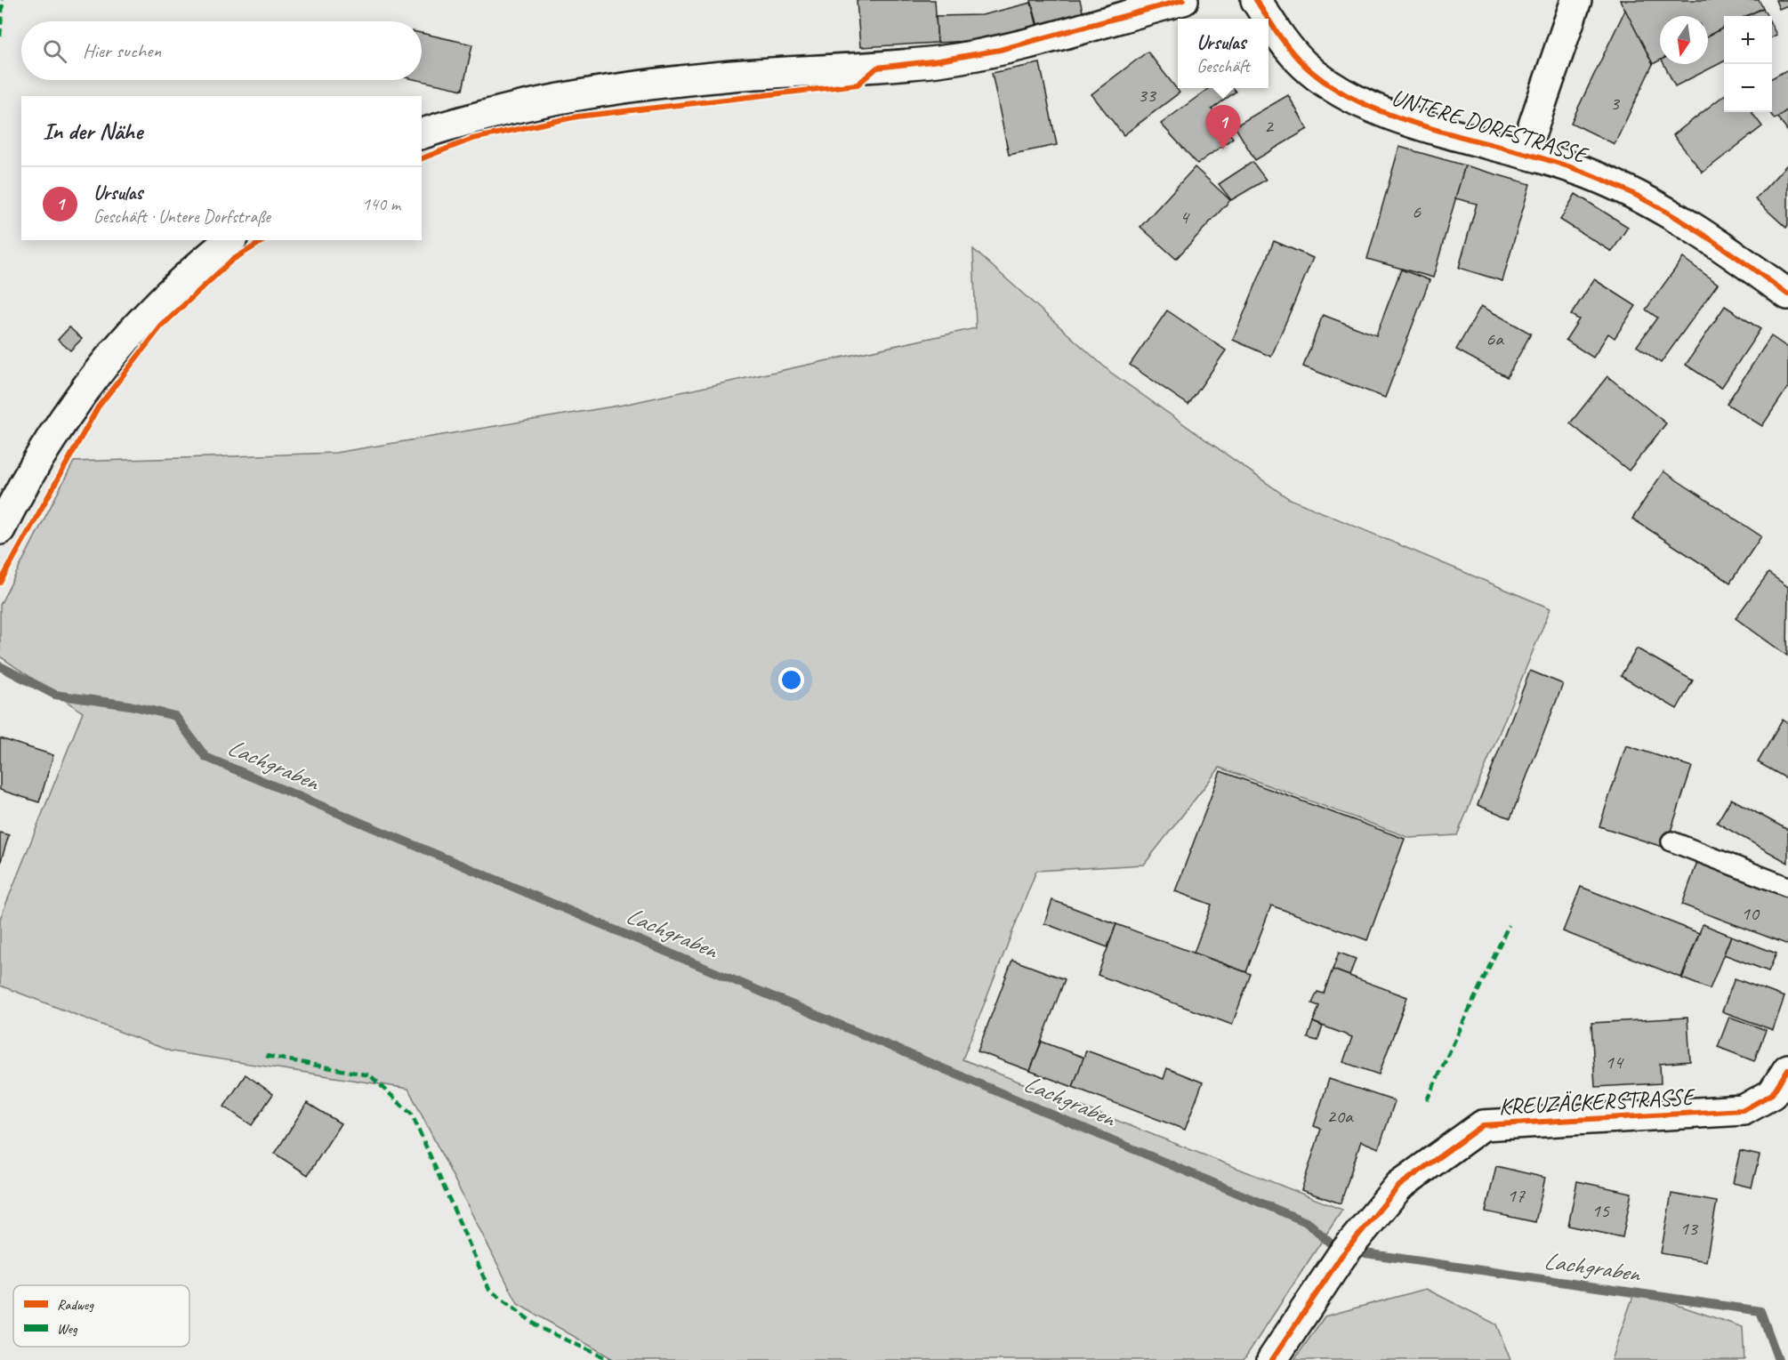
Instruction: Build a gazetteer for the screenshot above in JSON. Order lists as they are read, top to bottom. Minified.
{"streets":{"street":["UNTERE DORFSTRASSE","KREUZÄCKERSTRASSE"]},"water":["Lachgraben"],"house_numbers":["33","3","2","6","4","6a","10","14","20a","17","15","13"],"legend":["Radweg","Weg"],"north":"bottom","page":{"map_buttons":["+","−"],"popup":["Ursulas","Geschäft"],"search":"Hier suchen","heading":"In der Nähe","pins":"1","list":[{"mark":"1","name":"Ursulas","note":"Geschäft · Untere Dorfstraße","value":"140 m"}]}}
